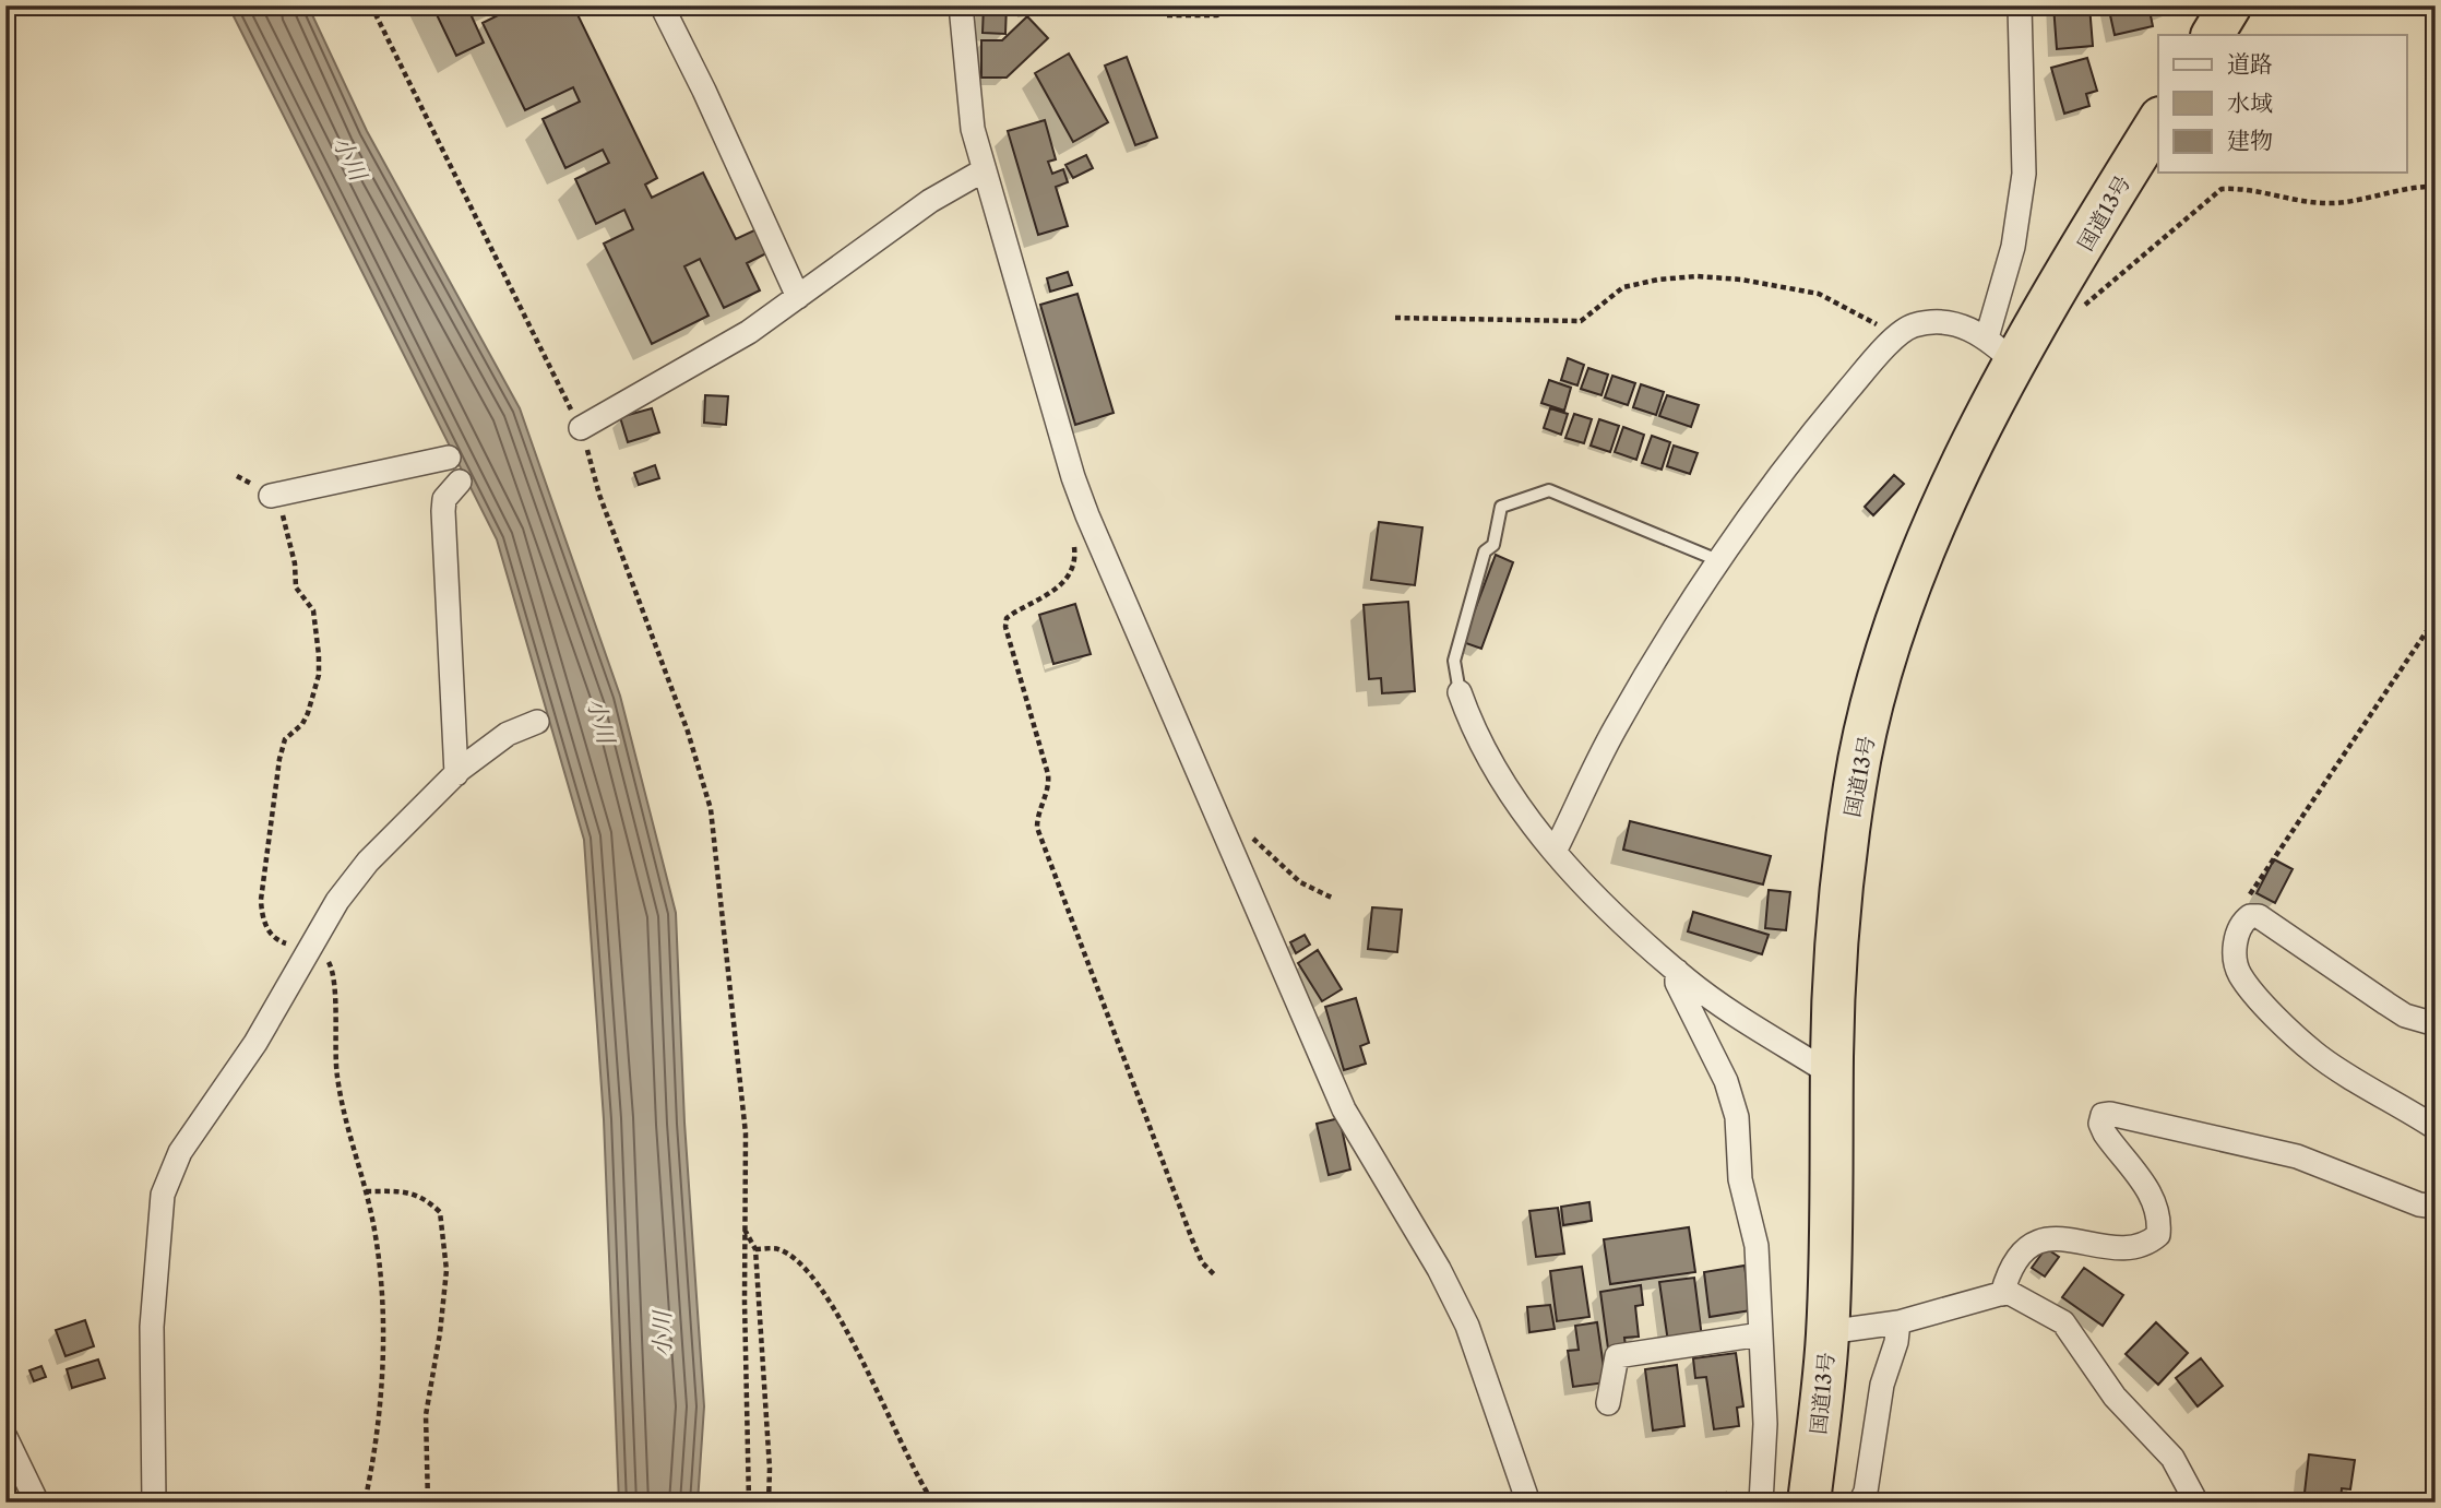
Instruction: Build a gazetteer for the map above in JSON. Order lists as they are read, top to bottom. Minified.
{"streets":{"highway":["国道13号"]},"water":["小川"],"legend":["道路","水域","建物"]}
